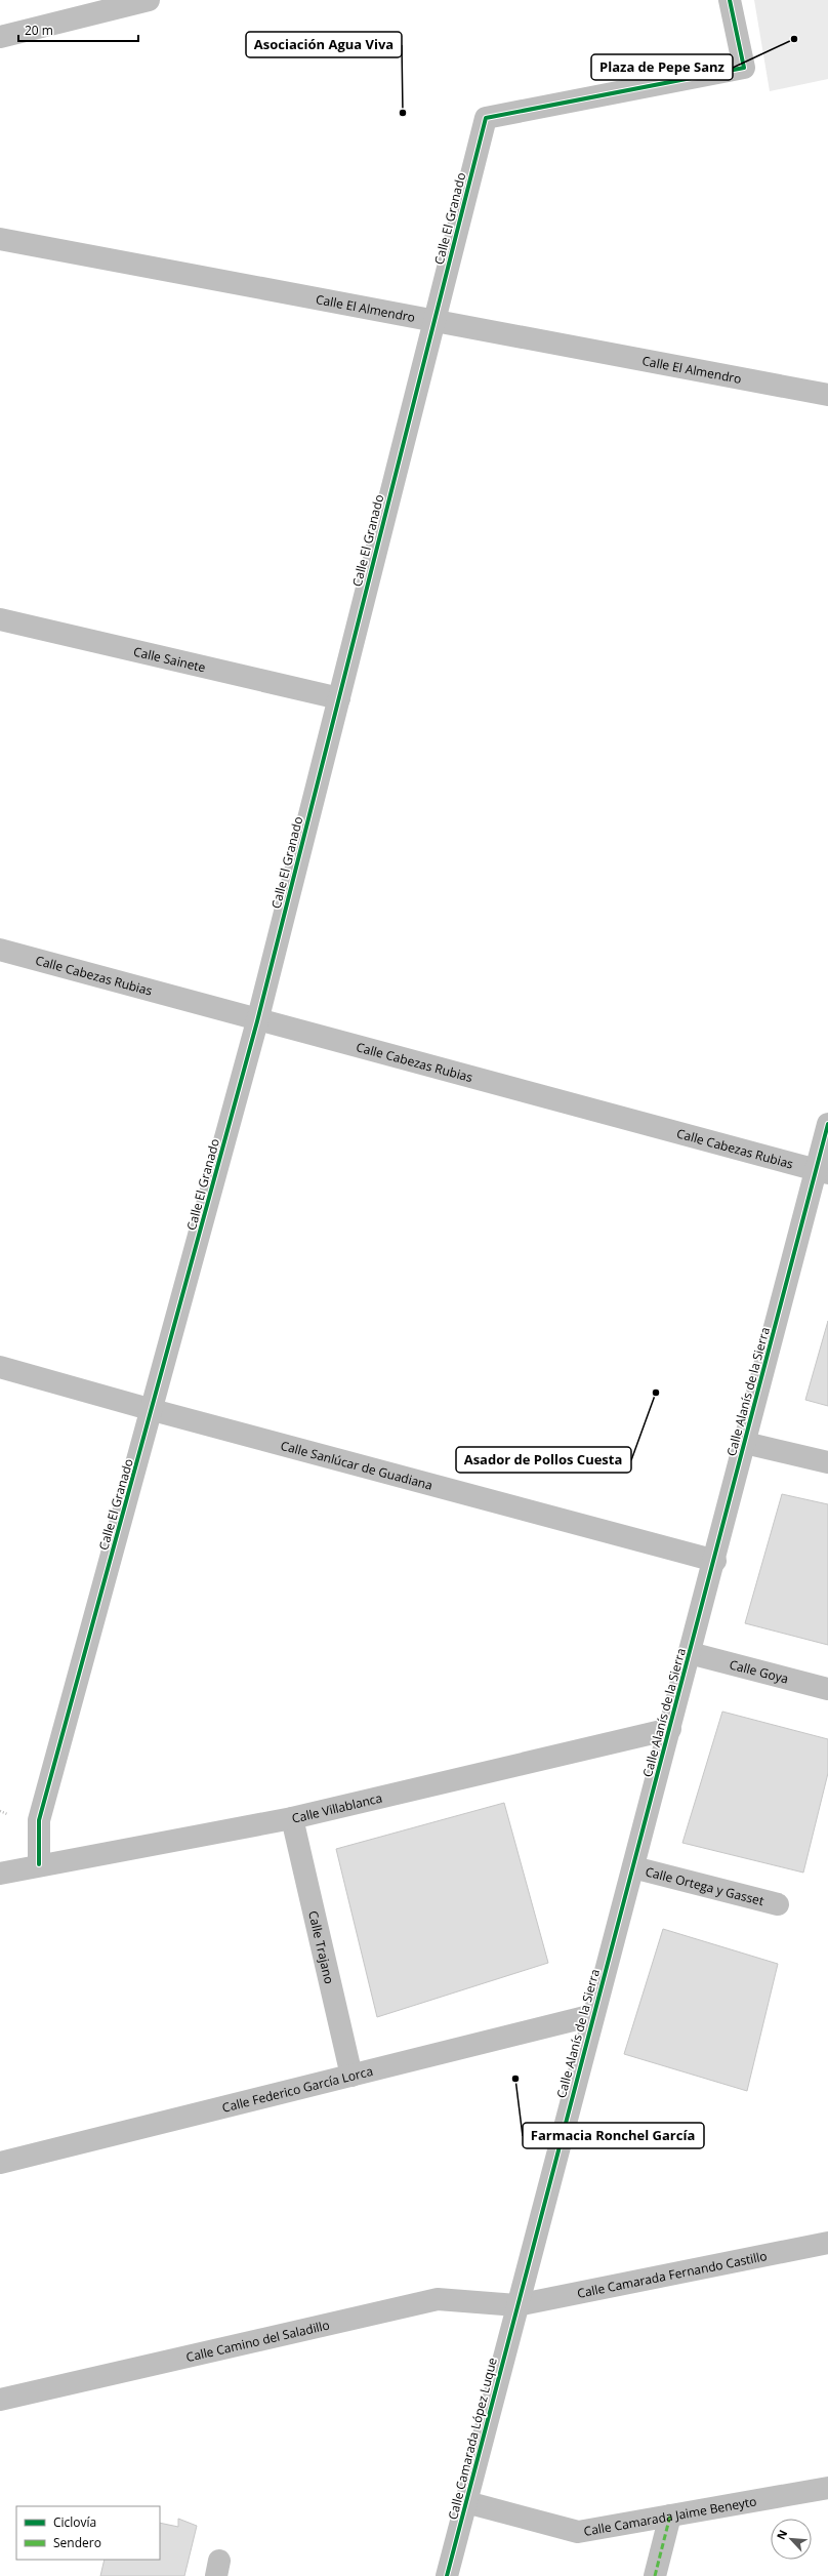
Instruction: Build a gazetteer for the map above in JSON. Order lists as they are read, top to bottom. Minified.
{"streets":{"street":["Calle El Granado","Calle El Almendro","Calle Sainete","Calle Cabezas Rubias","Calle Alanís de la Sierra","Calle Sanlúcar de Guadiana","Calle Goya","Calle Villablanca","Calle Ortega y Gasset","Calle Trajano","Calle Federico García Lorca","Calle Camarada Fernando Castillo","Calle Camino del Saladillo","Calle Camarada López Luque","Calle Camarada Jaime Beneyto"]},"crossings":[["Calle El Granado","Calle El Almendro"],["Calle El Granado","Calle Sainete"],["Calle El Granado","Calle Cabezas Rubias"],["Calle El Granado","Calle Sanlúcar de Guadiana"],["Calle El Granado","Calle Villablanca"],["Calle Cabezas Rubias","Calle Alanís de la Sierra"],["Calle Alanís de la Sierra","Calle Sanlúcar de Guadiana"],["Calle Alanís de la Sierra","Calle Goya"],["Calle Alanís de la Sierra","Calle Villablanca"],["Calle Alanís de la Sierra","Calle Ortega y Gasset"],["Calle Alanís de la Sierra","Calle Federico García Lorca"],["Calle Alanís de la Sierra","Calle Camarada Fernando Castillo"],["Calle Alanís de la Sierra","Calle Camino del Saladillo"],["Calle Alanís de la Sierra","Calle Camarada López Luque"],["Calle Villablanca","Calle Trajano"],["Calle Trajano","Calle Federico García Lorca"],["Calle Camarada Fernando Castillo","Calle Camino del Saladillo"],["Calle Camarada Fernando Castillo","Calle Camarada López Luque"],["Calle Camino del Saladillo","Calle Camarada López Luque"],["Calle Camarada López Luque","Calle Camarada Jaime Beneyto"]],"places":["Plaza de Pepe Sanz","Asociación Agua Viva","Asador de Pollos Cuesta","Farmacia Ronchel García"],"legend":["Ciclovía","Sendero"],"scale_bar":"20 m","north":"top left"}
